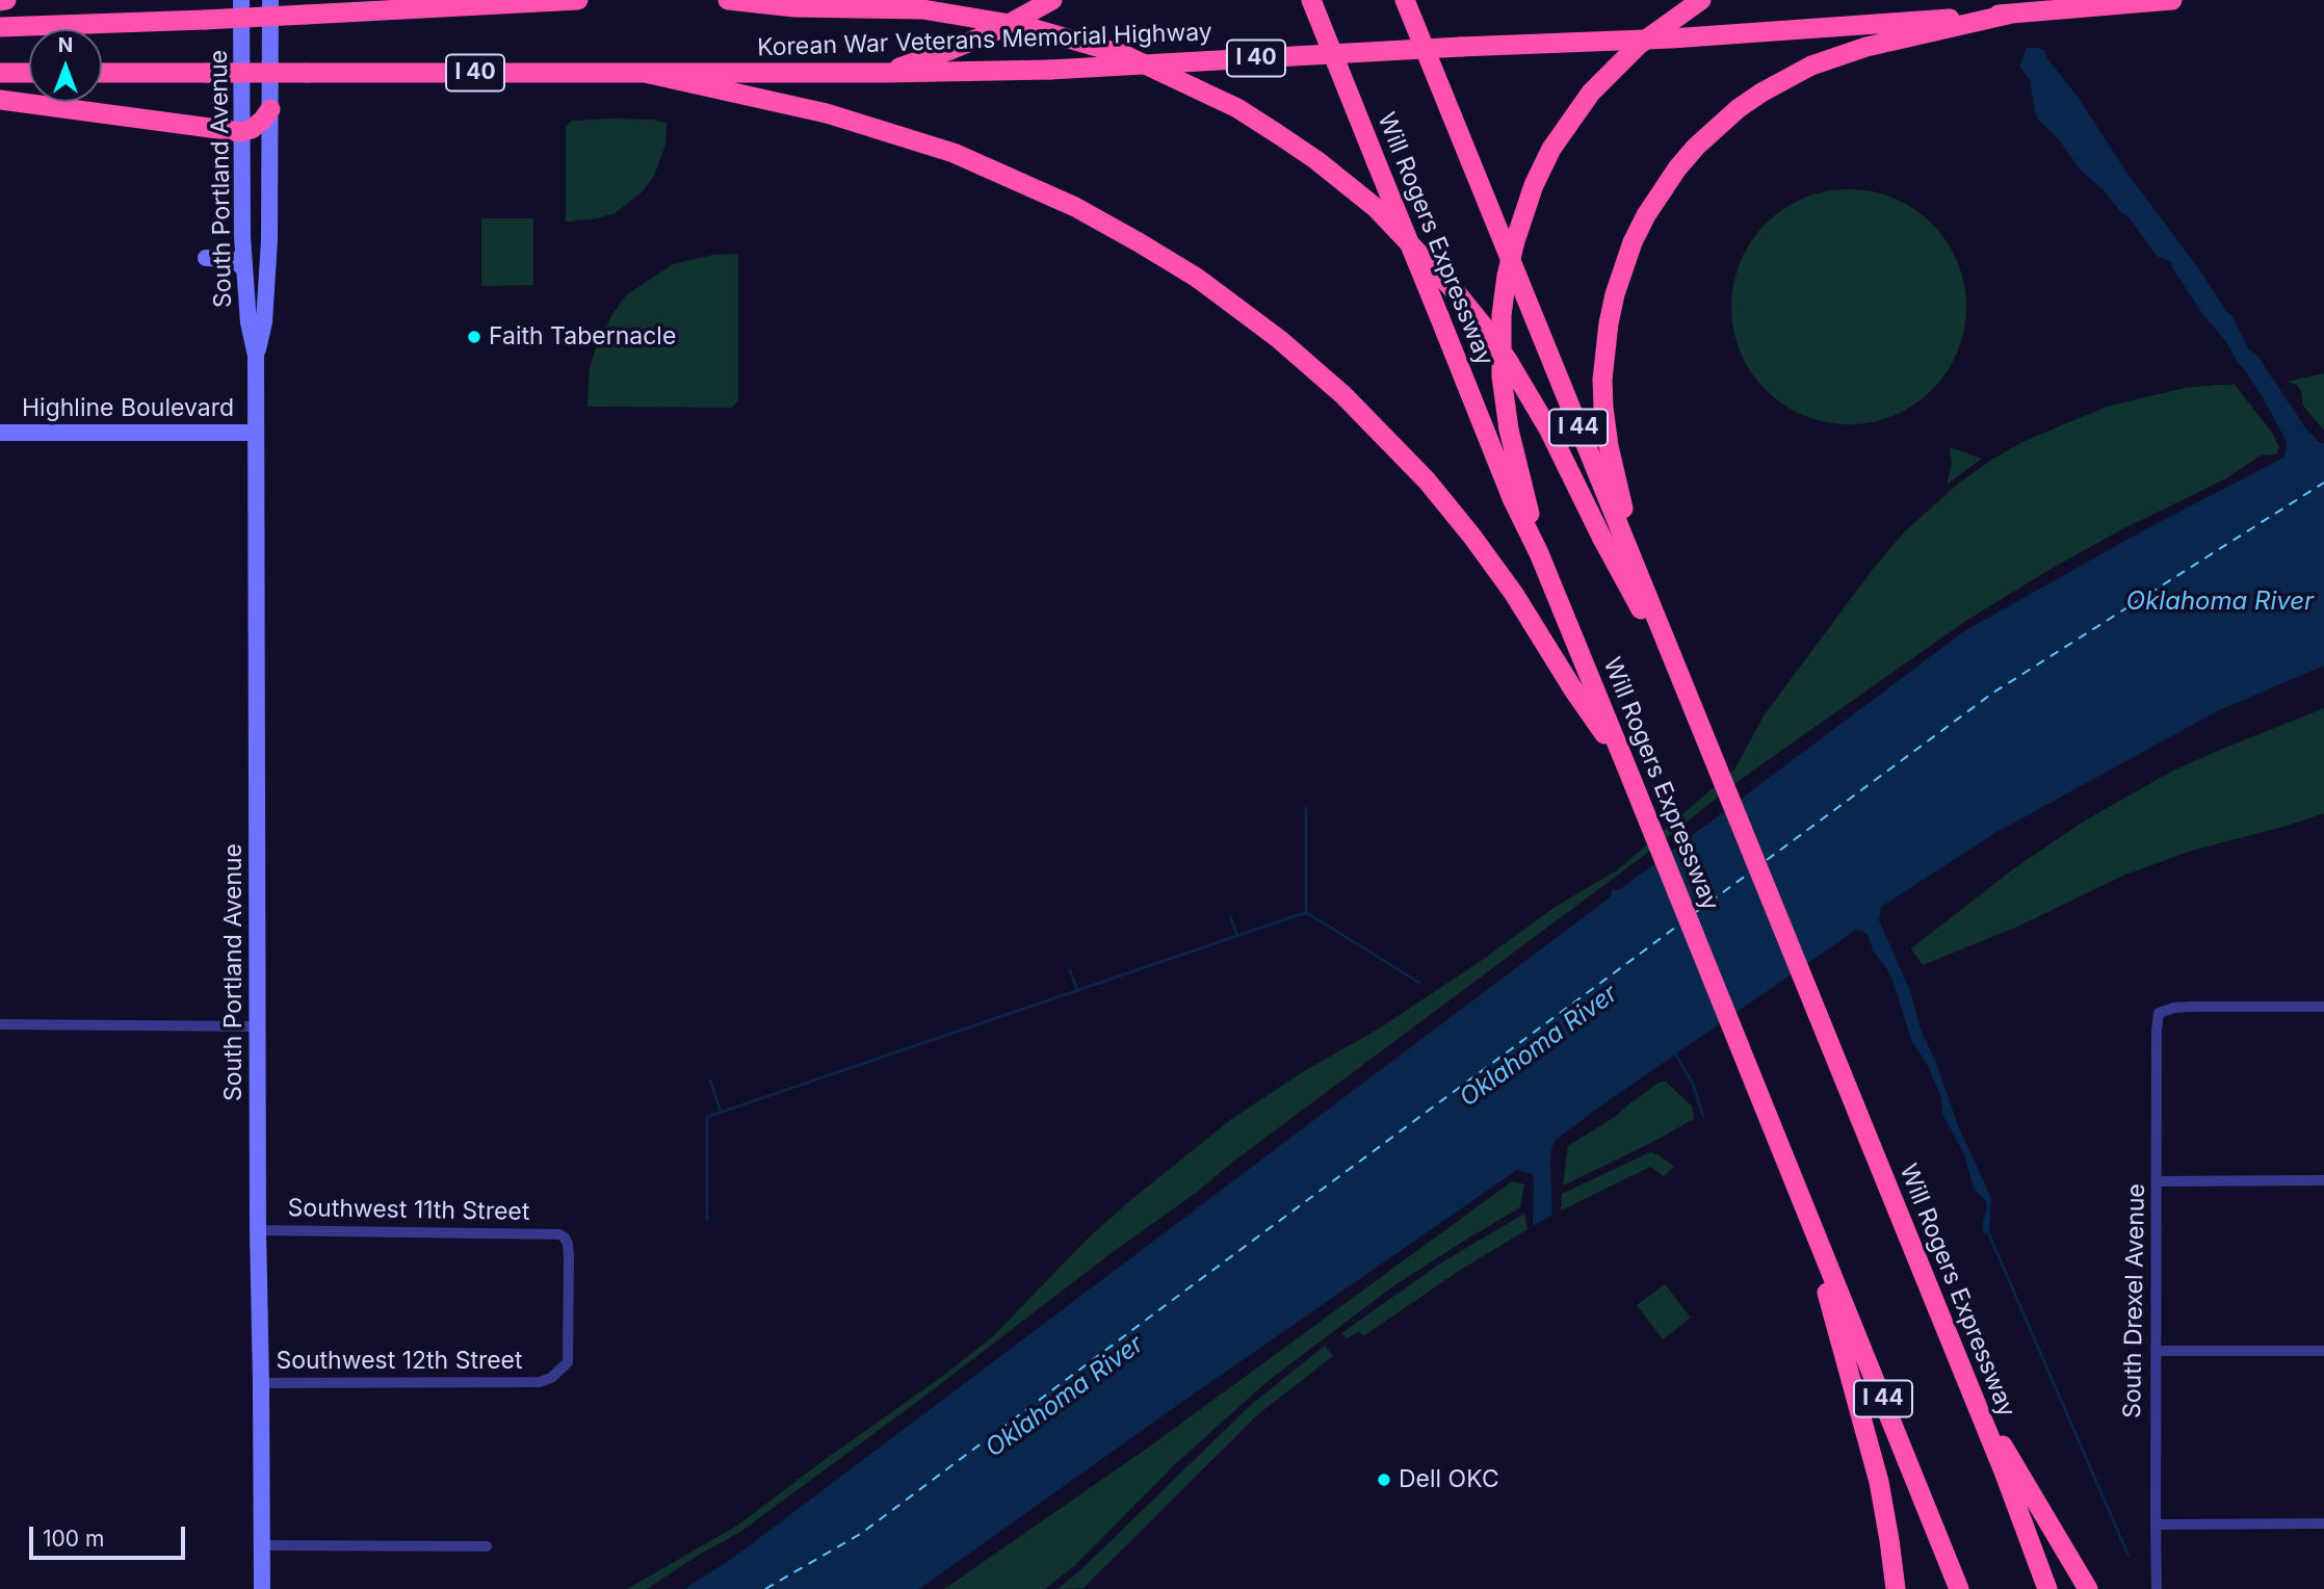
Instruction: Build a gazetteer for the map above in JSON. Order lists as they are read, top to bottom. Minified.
{"streets":{"highway":["Korean War Veterans Memorial Highway","I 40","Will Rogers Expressway","I 44"],"main road":["South Portland Avenue","Highline Boulevard"],"street":["Southwest 11th Street","South Drexel Avenue","Southwest 12th Street"]},"crossings":[["Korean War Veterans Memorial Highway","I 40"],["South Portland Avenue","Highline Boulevard"],["South Portland Avenue","Southwest 11th Street"],["South Portland Avenue","Southwest 12th Street"],["Southwest 11th Street","Southwest 12th Street"]],"water":["Oklahoma River"],"places":["Faith Tabernacle","Dell OKC"],"scale_bar":"100 m","north":"top"}
